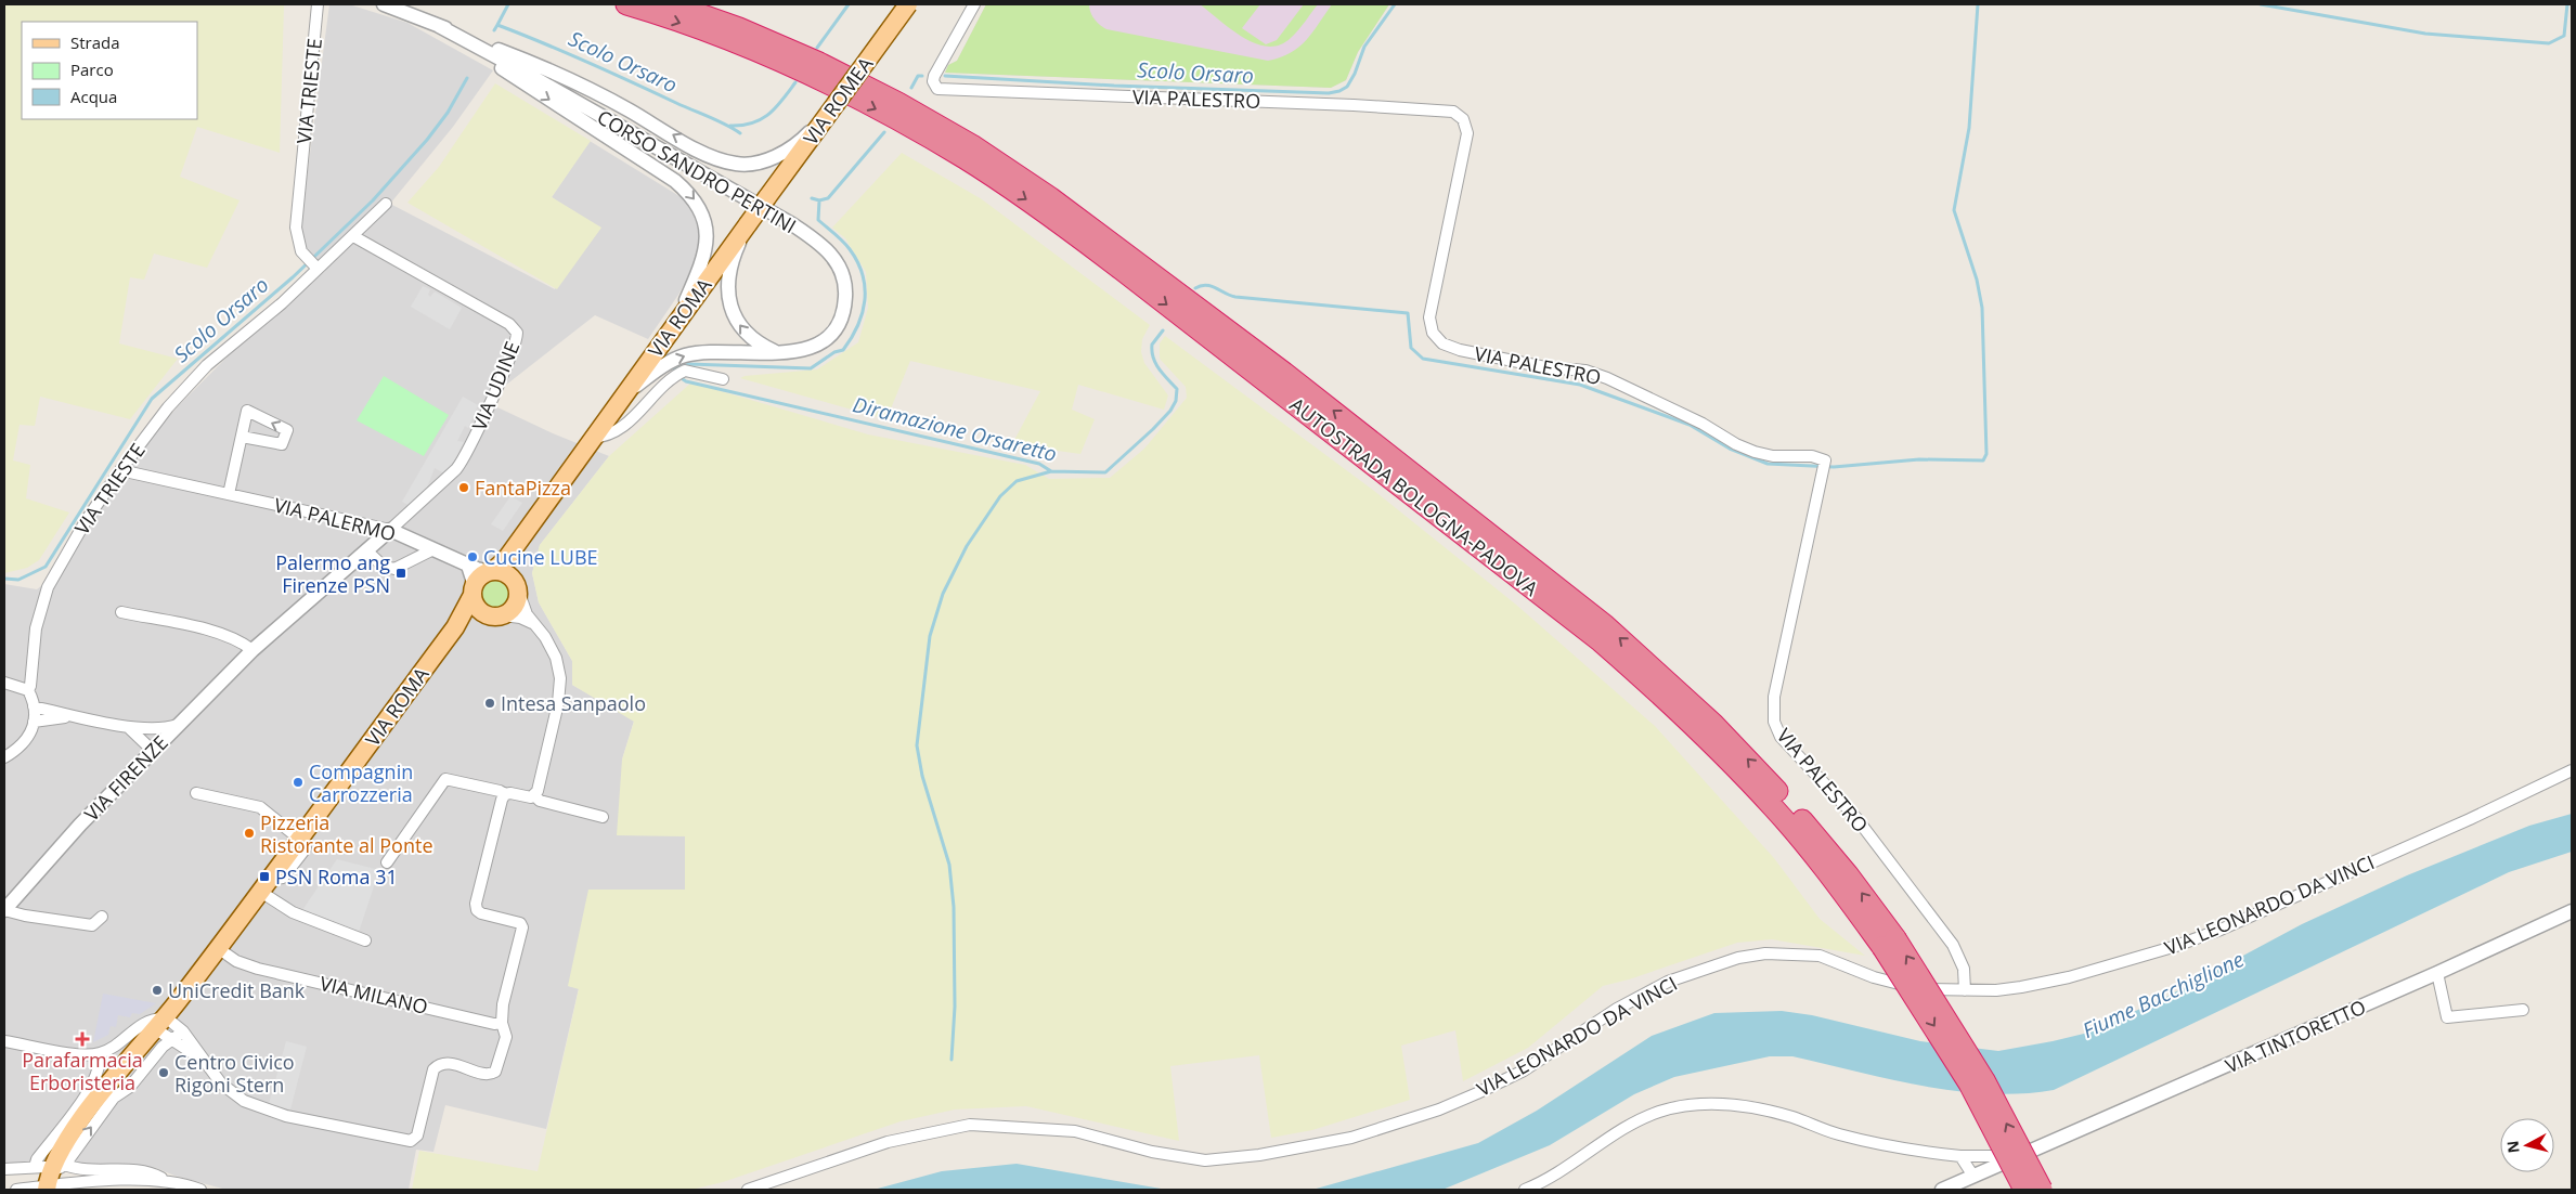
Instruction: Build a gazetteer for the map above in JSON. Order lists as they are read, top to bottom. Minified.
{"streets":{"highway":["AUTOSTRADA BOLOGNA-PADOVA"],"main road":["VIA ROMEA","VIA ROMA"],"street":["VIA TRIESTE","VIA PALESTRO","CORSO SANDRO PERTINI","VIA UDINE","VIA PALERMO","VIA FIRENZE","VIA LEONARDO DA VINCI","VIA MILANO","VIA TINTORETTO"]},"crossings":[["VIA TRIESTE","VIA UDINE"],["VIA TRIESTE","VIA PALERMO"],["VIA PALESTRO","VIA LEONARDO DA VINCI"],["VIA ROMEA","CORSO SANDRO PERTINI"],["VIA ROMEA","VIA ROMA"],["CORSO SANDRO PERTINI","VIA ROMA"],["VIA ROMA","VIA PALERMO"],["VIA ROMA","VIA MILANO"],["VIA UDINE","VIA PALERMO"],["VIA UDINE","VIA FIRENZE"],["VIA PALERMO","VIA FIRENZE"]],"water":["Scolo Orsaro","Diramazione Orsaretto","Fiume Bacchiglione"],"places":{"other":["FantaPizza","Cucine LUBE","Intesa Sanpaolo","Compagnin Carrozzeria","Pizzeria Ristorante al Ponte","UniCredit Bank","Centro Civico Rigoni Stern"],"transit":["Palermo ang Firenze PSN","PSN Roma 31"],"health":["Parafarmacia Erboristeria"]},"legend":["Strada","Parco","Acqua"],"north":"left"}
